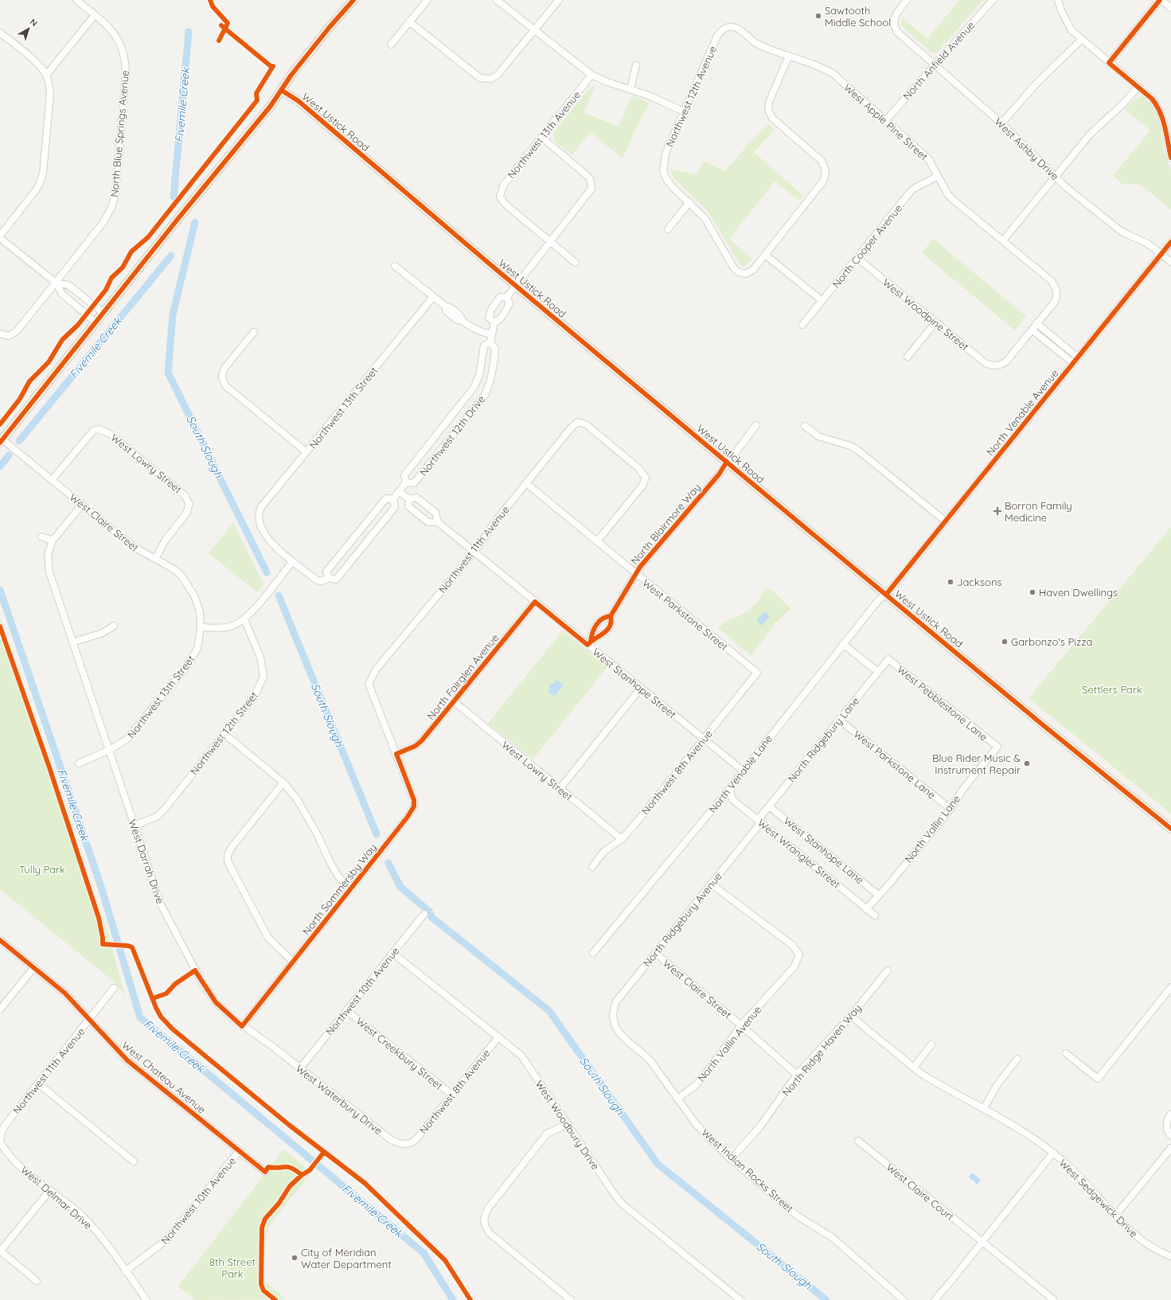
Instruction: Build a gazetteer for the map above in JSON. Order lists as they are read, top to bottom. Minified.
{"streets":{"main road":["West Ustick Road"],"street":["North Anfield Avenue","Northwest 12th Avenue","West Apple Pine Street","North Blue Springs Avenue","Northwest 13th Avenue","West Ashby Drive","North Cooper Avenue","West Woodpine Street","Northwest 13th Street","North Venable Avenue","Northwest 12th Drive","West Lowry Street","West Claire Street","North Blairmore Way","Northwest 11th Avenue","West Parkstone Street","North Fairglen Avenue","West Stanhope Street","West Pebblestone Lane","Northwest 12th Street","North Ridgebury Lane","West Parkstone Lane","Northwest 8th Avenue","North Venable Lane","North Vallin Lane","West Stanhope Lane","West Wrangler Street","West Darrah Drive","North Sommersby Way","North Ridgebury Avenue","Northwest 10th Avenue","North Vallin Avenue","North Ridge Haven Way","West Creekbury Street","West Chateau Avenue","West Waterbury Drive","West Woodbury Drive","West Indian Rocks Street","West Claire Court","West Delmar Drive","West Sedgewick Drive"]},"crossings":[["North Anfield Avenue","West Apple Pine Street"],["North Anfield Avenue","West Ashby Drive"],["Northwest 12th Avenue","West Apple Pine Street"],["West Ustick Road","North Venable Avenue"],["West Ustick Road","Northwest 12th Drive"],["West Ustick Road","North Blairmore Way"],["West Ustick Road","North Venable Lane"],["West Apple Pine Street","North Cooper Avenue"],["West Ashby Drive","North Venable Avenue"],["North Cooper Avenue","West Woodpine Street"],["Northwest 13th Street","West Claire Street"],["Northwest 13th Street","West Darrah Drive"],["North Venable Avenue","North Venable Lane"],["Northwest 12th Drive","West Stanhope Street"],["West Lowry Street","West Claire Street"],["West Lowry Street","North Fairglen Avenue"],["West Lowry Street","Northwest 8th Avenue"],["West Claire Street","West Darrah Drive"],["West Claire Street","North Ridgebury Avenue"],["West Claire Street","North Vallin Avenue"],["West Claire Street","North Ridge Haven Way"],["North Blairmore Way","West Parkstone Street"],["North Blairmore Way","West Stanhope Street"],["Northwest 11th Avenue","West Parkstone Street"],["Northwest 11th Avenue","West Stanhope Street"],["Northwest 11th Avenue","North Sommersby Way"],["Northwest 11th Avenue","West Chateau Avenue"],["Northwest 11th Avenue","West Delmar Drive"],["West Parkstone Street","Northwest 8th Avenue"],["North Fairglen Avenue","West Stanhope Street"],["North Fairglen Avenue","North Sommersby Way"],["West Stanhope Street","Northwest 8th Avenue"],["West Stanhope Street","North Venable Lane"],["West Pebblestone Lane","North Ridgebury Lane"],["West Pebblestone Lane","North Vallin Lane"],["Northwest 12th Street","West Darrah Drive"],["North Ridgebury Lane","West Parkstone Lane"],["North Ridgebury Lane","West Stanhope Lane"],["North Ridgebury Lane","West Wrangler Street"],["North Ridgebury Lane","North Ridgebury Avenue"],["West Parkstone Lane","North Vallin Lane"],["Northwest 8th Avenue","West Creekbury Street"],["Northwest 8th Avenue","West Waterbury Drive"],["Northwest 8th Avenue","West Woodbury Drive"],["North Venable Lane","West Wrangler Street"],["North Vallin Lane","West Stanhope Lane"],["North Vallin Lane","West Wrangler Street"],["West Wrangler Street","North Ridgebury Avenue"],["West Darrah Drive","North Sommersby Way"],["West Darrah Drive","West Waterbury Drive"],["North Ridgebury Avenue","North Vallin Avenue"],["North Ridgebury Avenue","West Indian Rocks Street"],["Northwest 10th Avenue","West Creekbury Street"],["Northwest 10th Avenue","West Chateau Avenue"],["Northwest 10th Avenue","West Waterbury Drive"],["Northwest 10th Avenue","West Woodbury Drive"],["Northwest 10th Avenue","West Delmar Drive"],["North Vallin Avenue","West Indian Rocks Street"],["North Ridge Haven Way","West Indian Rocks Street"],["North Ridge Haven Way","West Sedgewick Drive"]],"water":["Fivemile Creek","South Slough"],"parks":["Settlers Park","Tully Park","8th Street Park"],"places":{"other":["Sawtooth Middle School","Jacksons","Haven Dwellings","Garbonzo's Pizza","Blue Rider Music & Instrument Repair","City of Meridian Water Department"],"health":["Borron Family Medicine"]},"north":"top right"}
